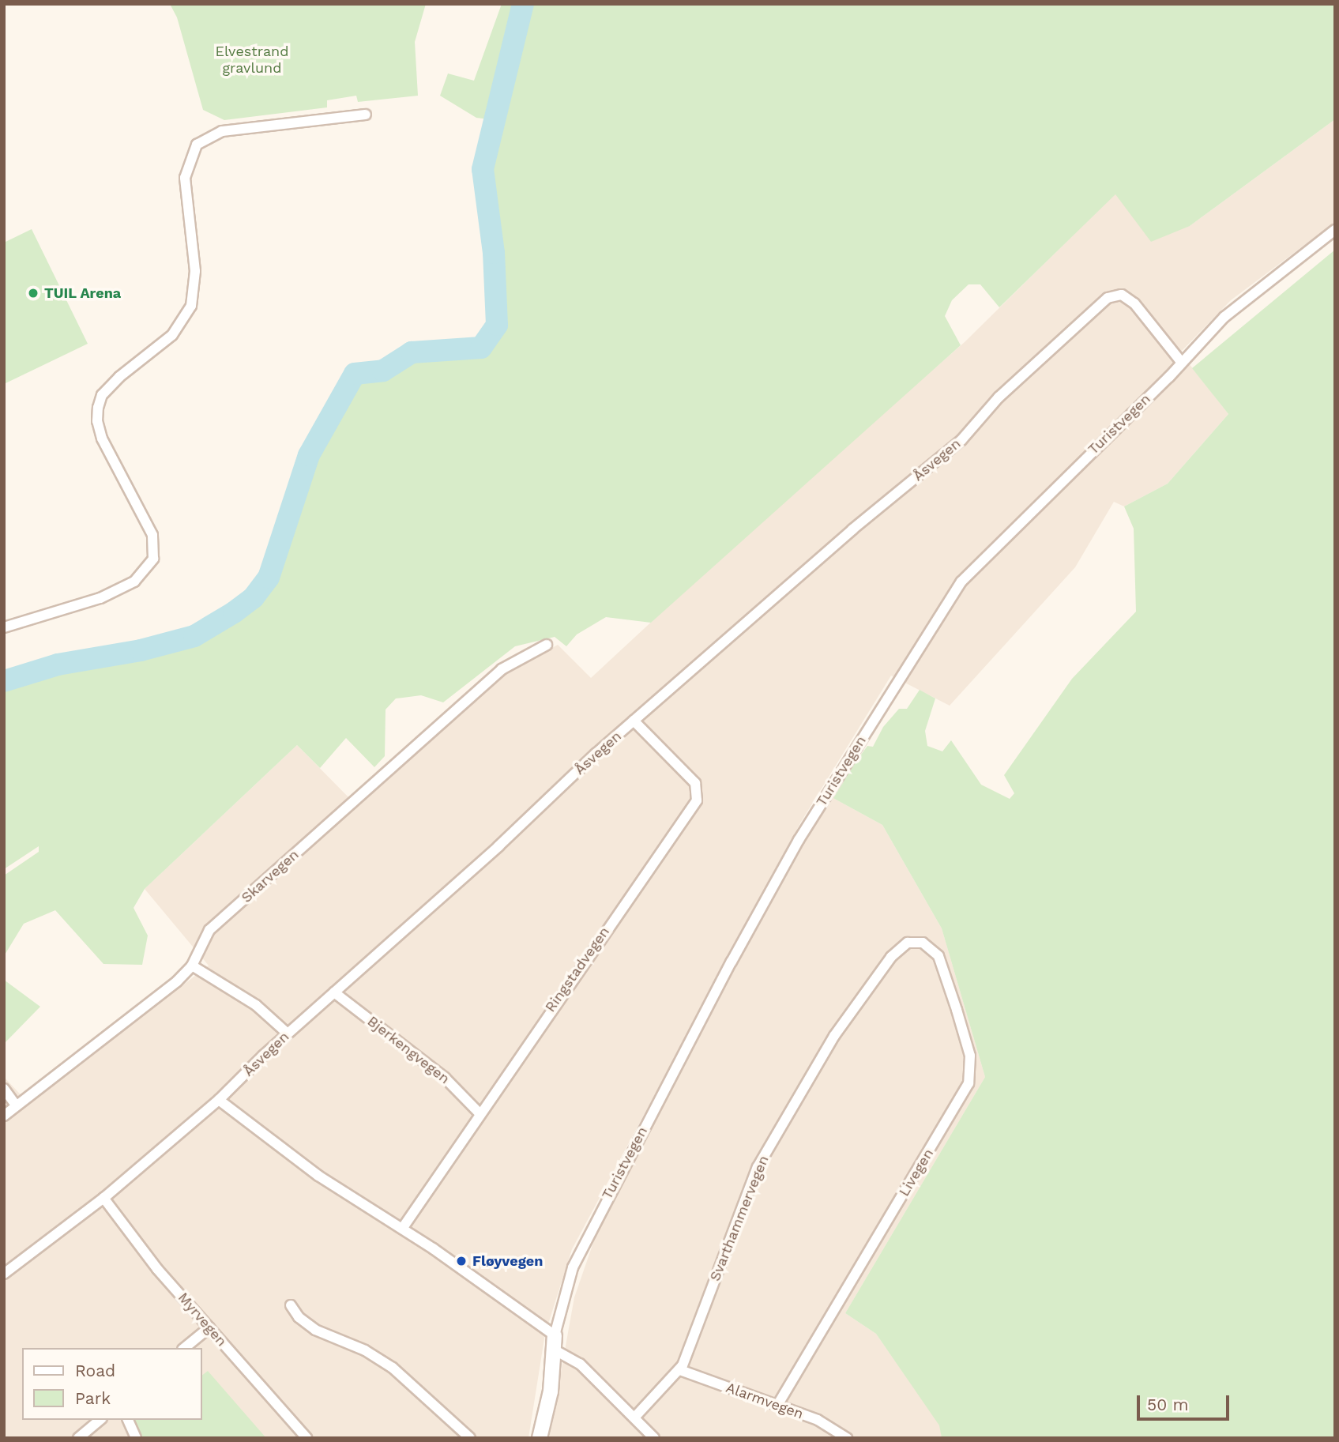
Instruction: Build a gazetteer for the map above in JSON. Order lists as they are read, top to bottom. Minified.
{"streets":{"street":["Turistvegen","Åsvegen","Skarvegen","Ringstadvegen","Bjerkengvegen","Livegen","Svarthammervegen","Myrvegen","Alarmvegen"]},"crossings":[["Turistvegen","Åsvegen"],["Åsvegen","Ringstadvegen"],["Åsvegen","Bjerkengvegen"],["Åsvegen","Myrvegen"],["Ringstadvegen","Bjerkengvegen"],["Livegen","Svarthammervegen"],["Livegen","Alarmvegen"],["Svarthammervegen","Alarmvegen"]],"parks":["Elvestrand gravlund"],"places":["TUIL Arena","Fløyvegen"],"legend":["Road","Park"],"scale_bar":"50 m"}
